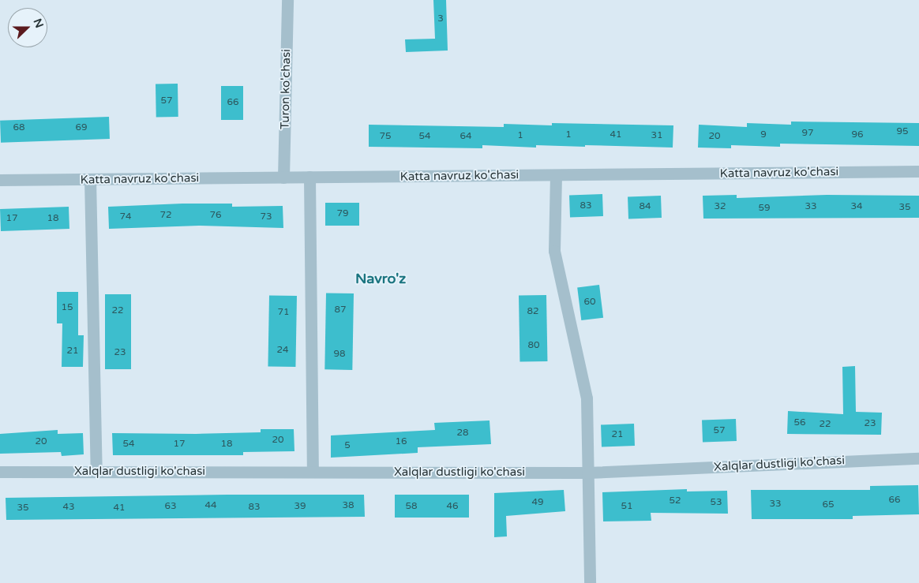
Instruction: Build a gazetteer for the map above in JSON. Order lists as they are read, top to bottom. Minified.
{"streets":{"street":["Turon ko'chasi","Katta navruz ko'chasi","Xalqlar dustligi ko'chasi"]},"crossings":[["Turon ko'chasi","Katta navruz ko'chasi"]],"districts":["Navro'z"],"house_numbers":["3","57","66","68","69","95","97","1","41","9","96","1","31","75","54","64","20","83","84","32","33","34","35","59","79","72","76","74","73","17","18","60","15","87","22","82","71","80","24","21","23","98","56","23","22","57","28","21","20","20","16","54","17","18","5","66","52","49","53","33","65","44","38","63","39","58","46","51","43","83","35","41"],"north":"right"}
